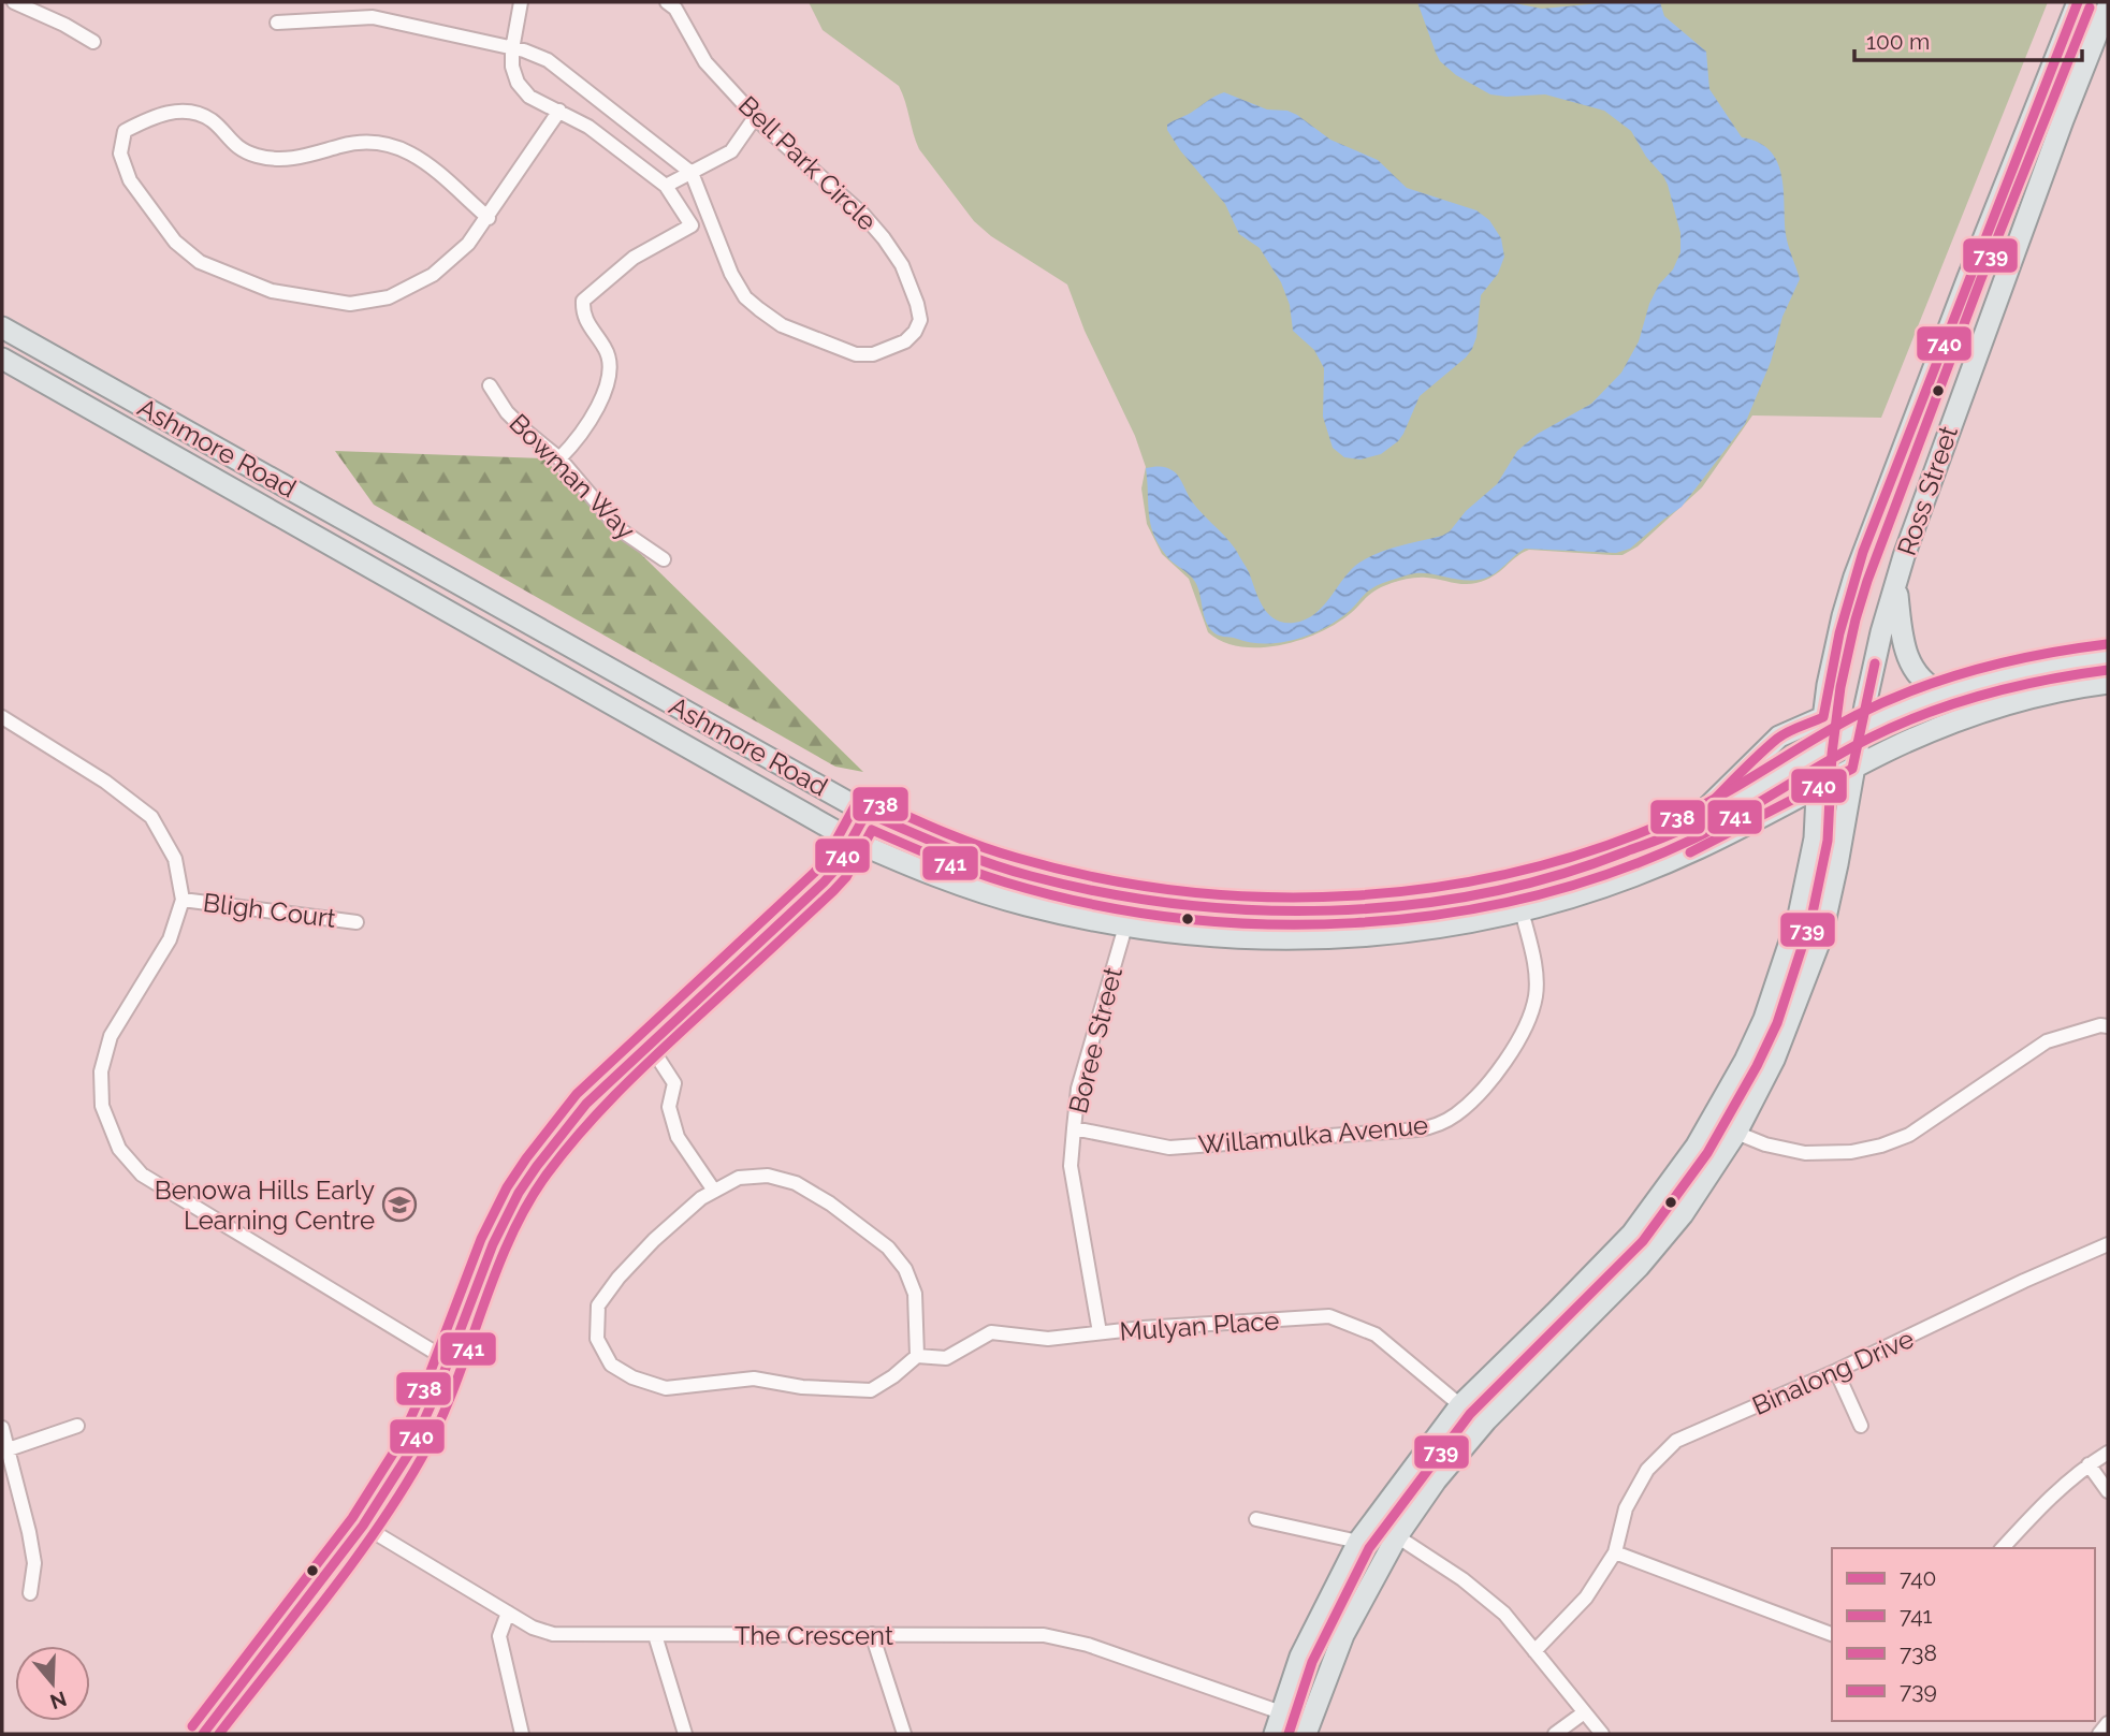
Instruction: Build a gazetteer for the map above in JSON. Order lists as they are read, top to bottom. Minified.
{"streets":{"main road":["Ashmore Road","Ross Street"],"street":["Bell Park Circle","Bowman Way","Bligh Court","Boree Street","Willamulka Avenue","Mulyan Place","Binalong Drive","The Crescent"]},"crossings":[["Ashmore Road","Ross Street"],["Ashmore Road","Boree Street"],["Ashmore Road","Willamulka Avenue"],["Ross Street","Mulyan Place"],["Ross Street","The Crescent"],["Boree Street","Willamulka Avenue"],["Boree Street","Mulyan Place"]],"places":{"school or university":["Benowa Hills Early Learning Centre"]},"lines":["transit line 740","transit line 739","transit line 738","transit line 741"],"legend":["740","741","738","739"],"scale_bar":"100 m","north":"bottom"}
